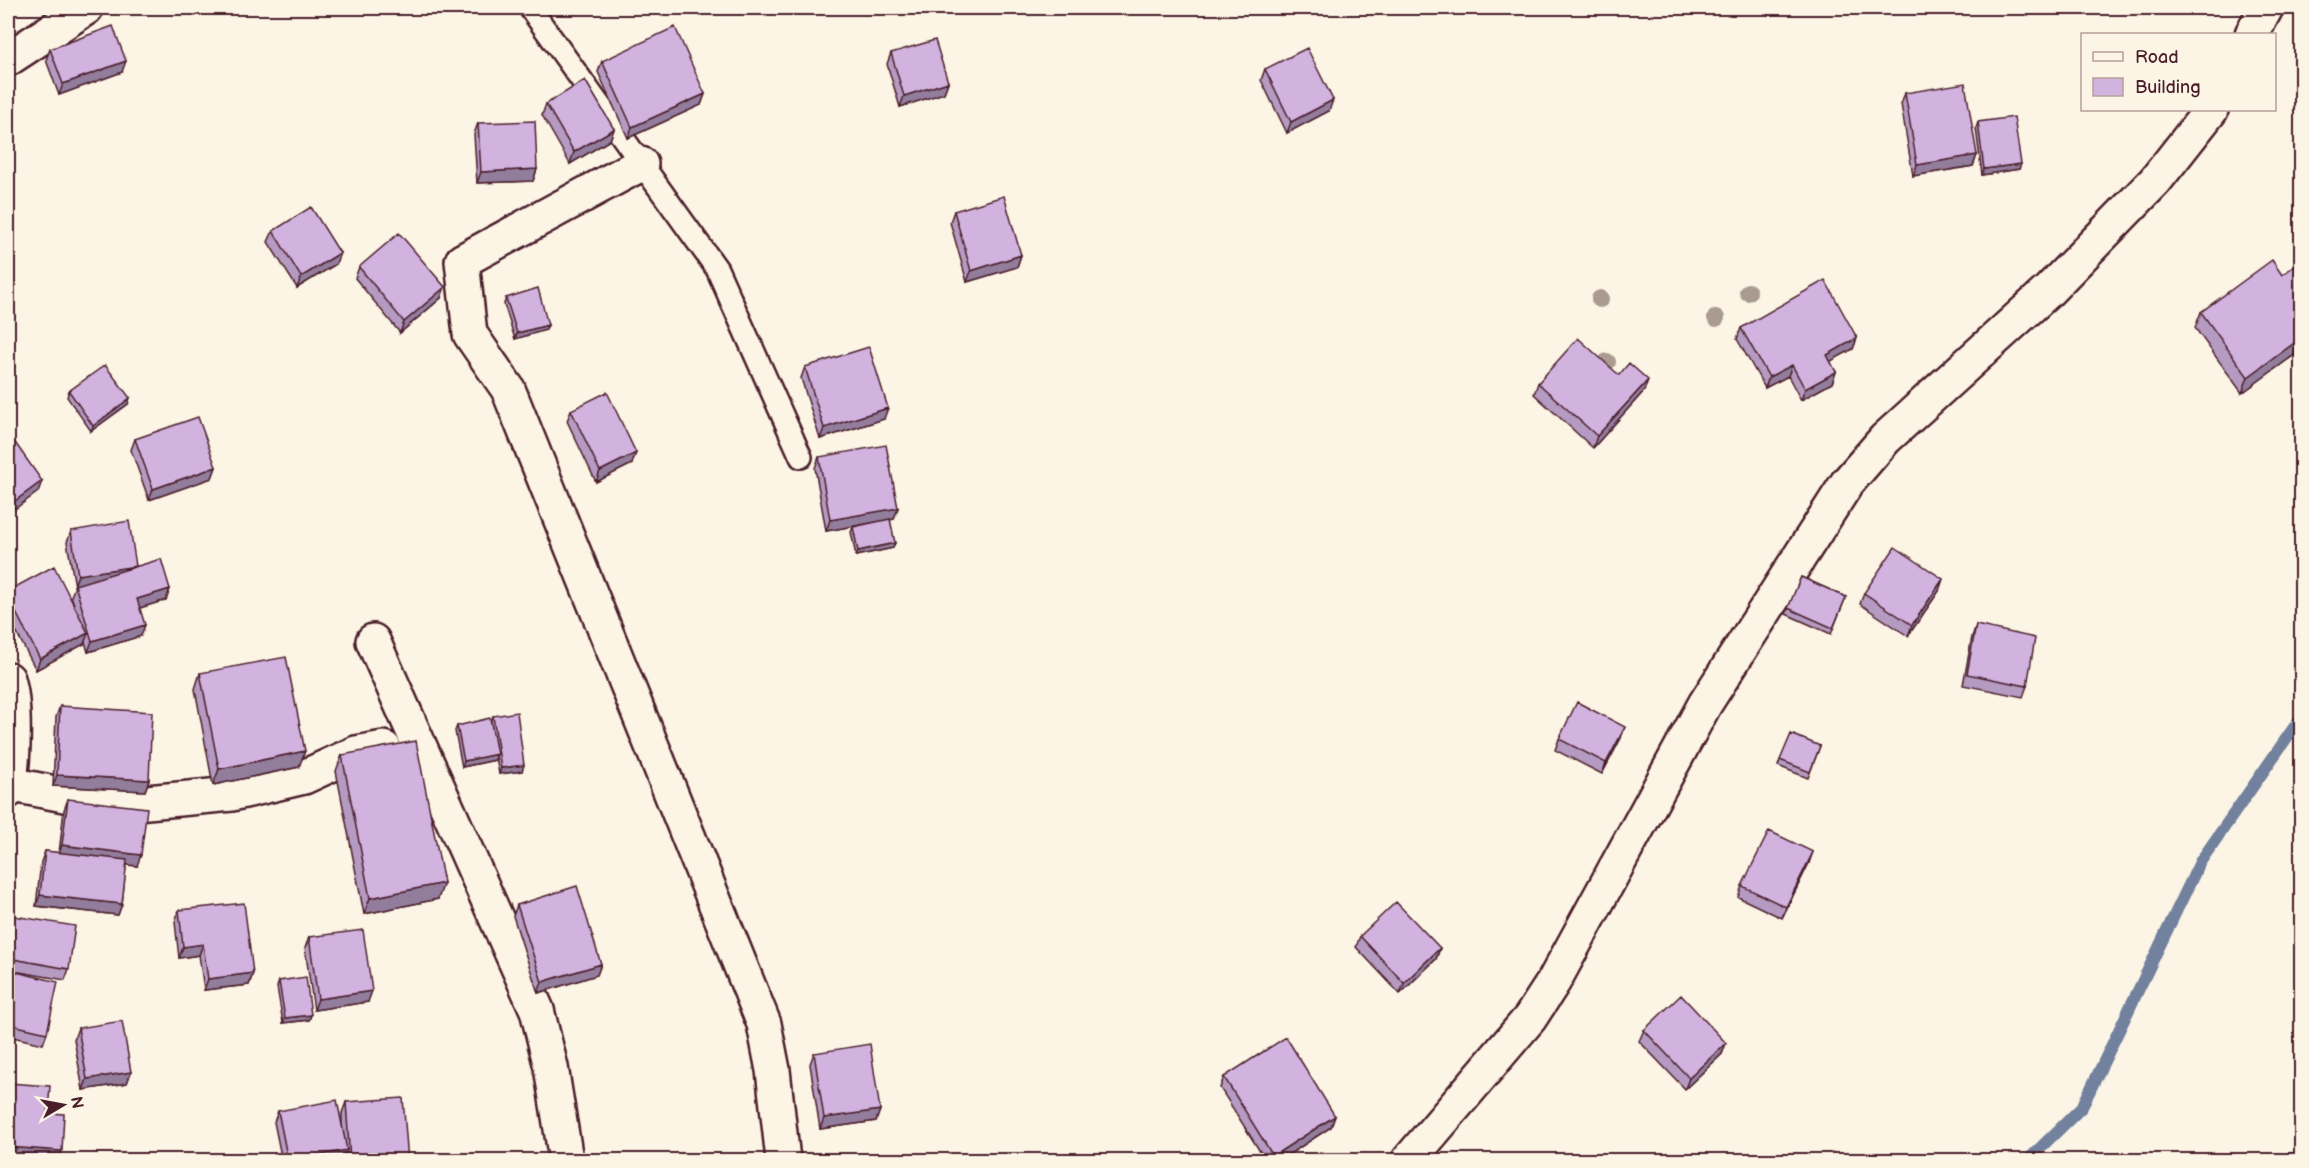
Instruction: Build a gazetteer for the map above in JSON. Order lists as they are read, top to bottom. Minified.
{"legend":["Road","Building"],"north":"right"}
